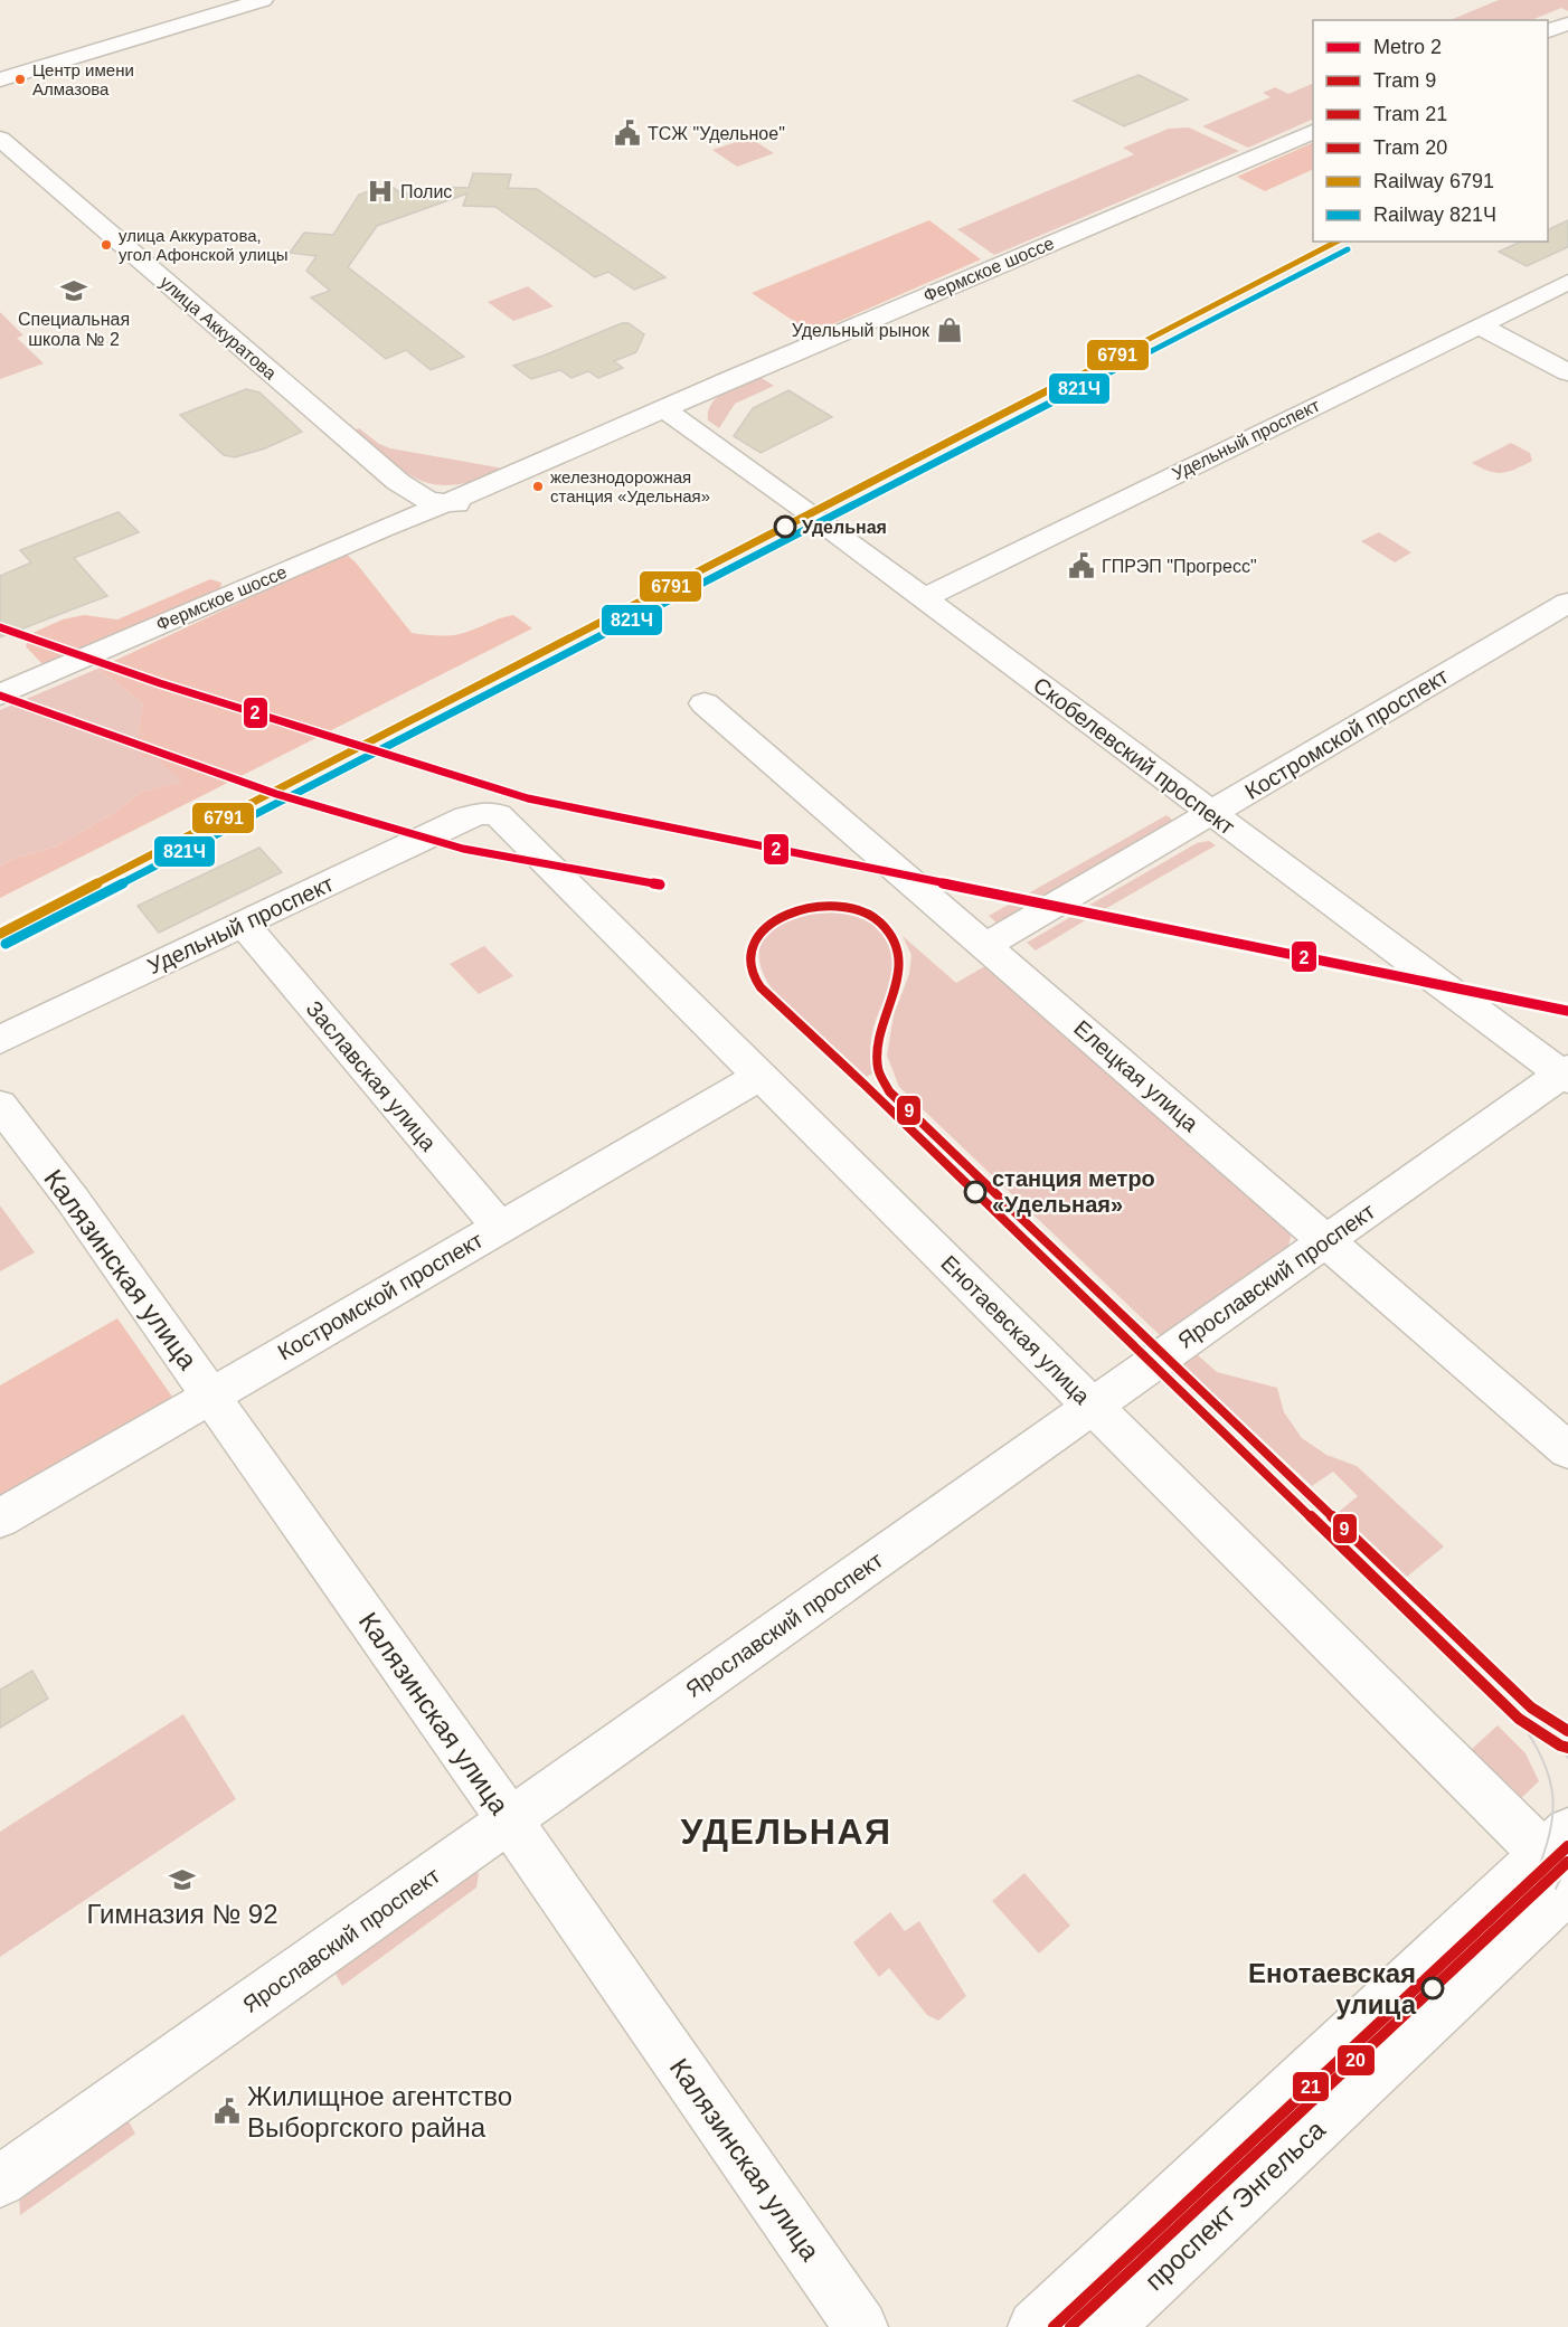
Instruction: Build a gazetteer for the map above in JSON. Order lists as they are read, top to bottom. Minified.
{"streets":{"street":["Фермское шоссе","улица Аккуратова","Удельный проспект","Костромской проспект","Скобелевский проспект","Заславская улица","Елецкая улица","Калязинская улица","Ярославский проспект","Енотаевская улица","проспект Энгельса"]},"crossings":[["Фермское шоссе","улица Аккуратова"],["Фермское шоссе","Скобелевский проспект"],["Удельный проспект","Скобелевский проспект"],["Удельный проспект","Заславская улица"],["Удельный проспект","Енотаевская улица"],["Костромской проспект","Скобелевский проспект"],["Костромской проспект","Заславская улица"],["Костромской проспект","Елецкая улица"],["Костромской проспект","Калязинская улица"],["Костромской проспект","Енотаевская улица"],["Скобелевский проспект","Ярославский проспект"],["Елецкая улица","Ярославский проспект"],["Калязинская улица","Ярославский проспект"],["Ярославский проспект","Енотаевская улица"],["Енотаевская улица","проспект Энгельса"]],"districts":["УДЕЛЬНАЯ"],"places":{"other":["Центр имени Алмазова","улица Аккуратова, угол Афонской улицы","железнодорожная станция «Удельная»","Удельная","станция метро «Удельная»","Енотаевская улица"],"public building":["ТСЖ \"Удельное\"","ГПРЭП \"Прогресс\"","Жилищное агентство Выборгского райна"],"hospital":["Полис"],"school or university":["Специальная школа № 2","Гимназия № 92"],"shop":["Удельный рынок"]},"lines":["rail line 6791","rail line 821Ч","metro line 2","tram line 9","tram line 21","tram line 20"],"legend":["Metro 2","Tram 9","Tram 21","Tram 20","Railway 6791","Railway 821Ч"]}
